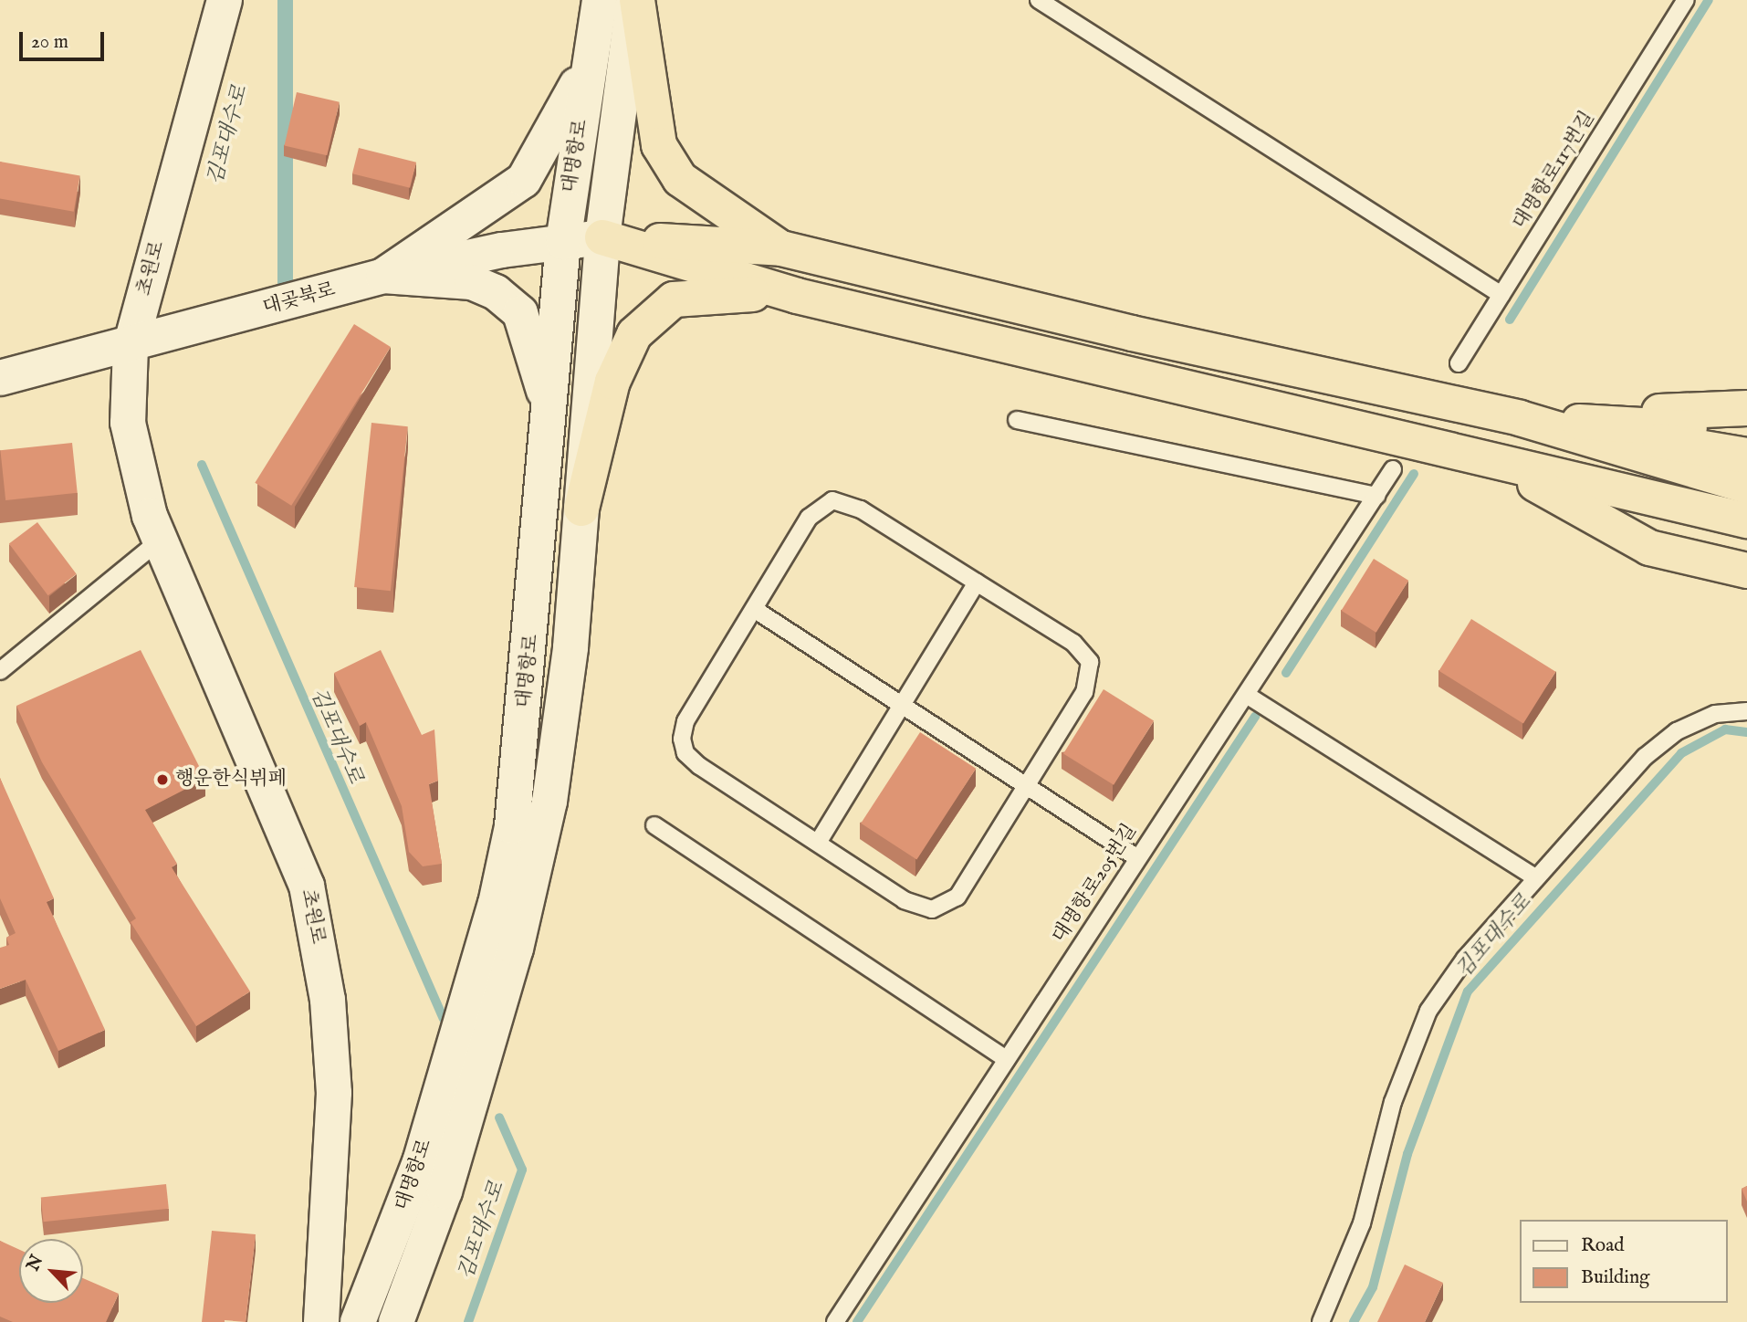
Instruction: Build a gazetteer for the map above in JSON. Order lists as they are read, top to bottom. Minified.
{"streets":{"main road":["대명항로","초원로","대곶북로"],"lane":["대명항로117번길","대명항로205번길"]},"crossings":[["대명항로","대곶북로"],["초원로","대곶북로"]],"water":["김포대수로"],"places":["행운한식뷔페"],"legend":["Road","Building"],"scale_bar":"20 m","north":"top left"}
